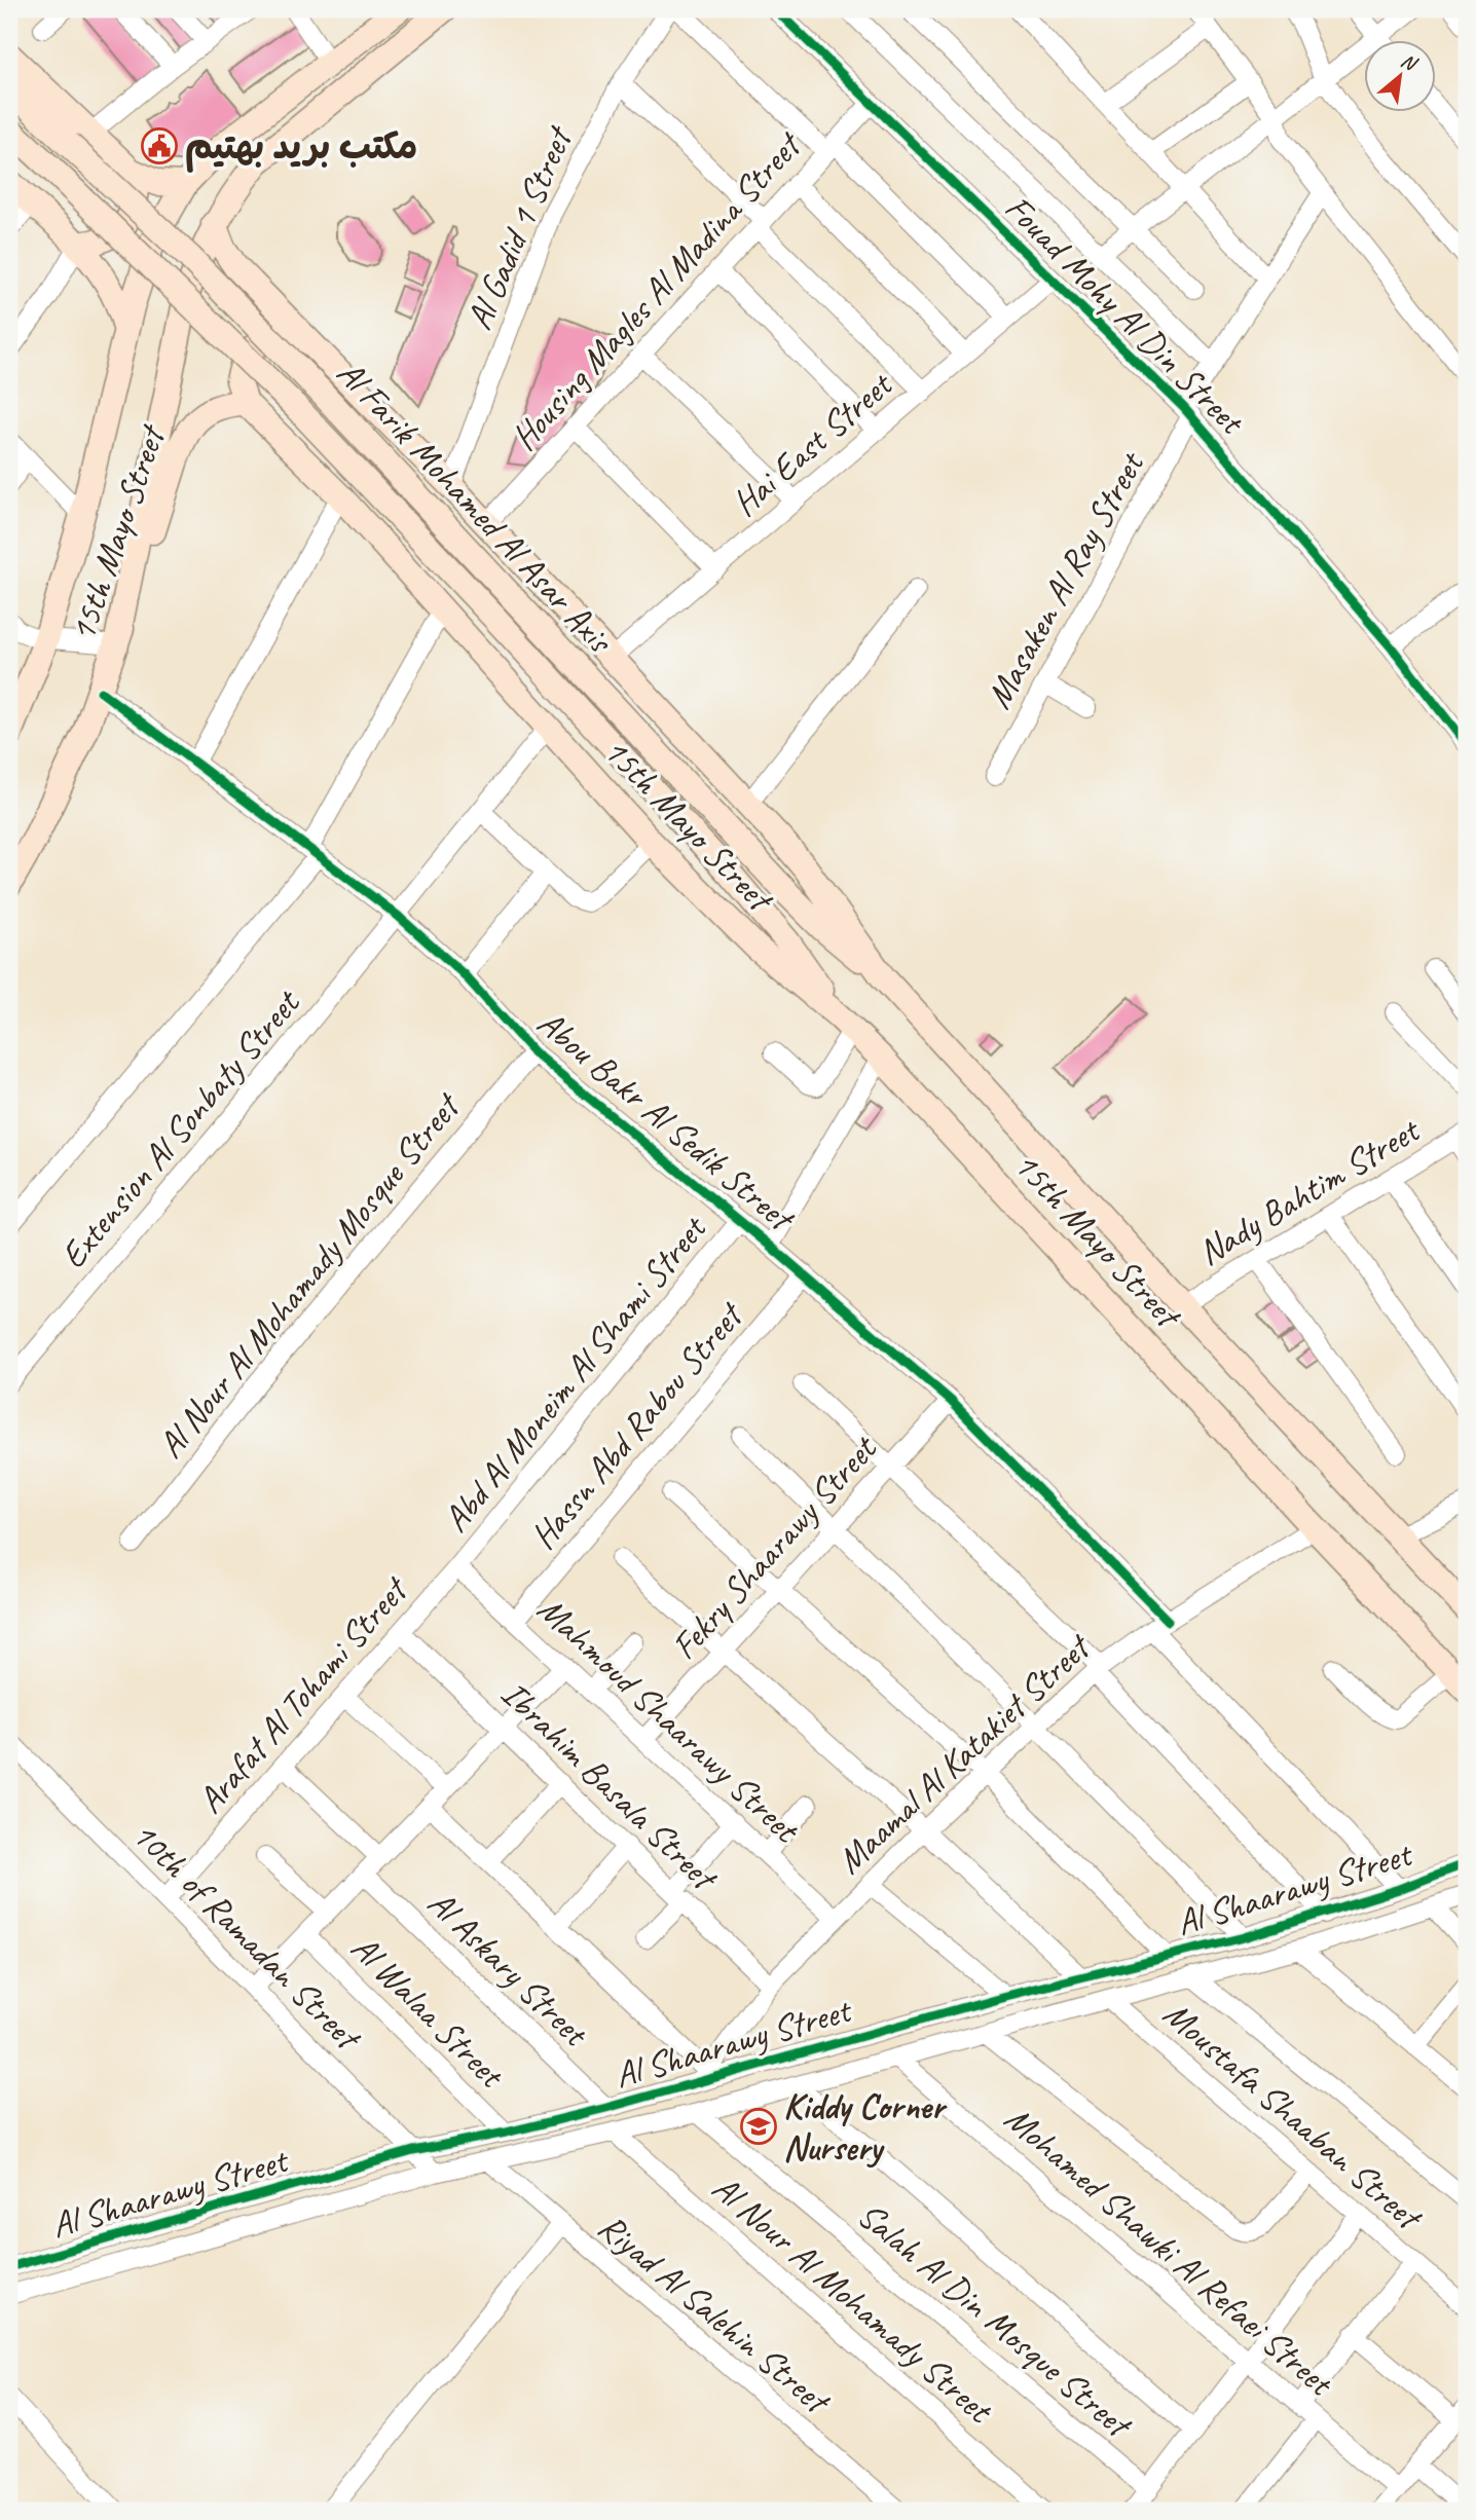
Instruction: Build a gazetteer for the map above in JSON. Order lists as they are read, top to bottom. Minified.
{"streets":{"main road":["Al Farik Mohamed Al Asar Axis","15th Mayo Street"],"street":["Al Gadid 1 Street","Housing Magles Al Madina Street","Fouad Mohy Al Din Street","Hai East Street","Masaken Al Ray Street","Abou Bakr Al Sedik Street","Extension Al Sonbaty Street","Nady Bahtim Street","Al Nour Al Mohamady Mosque Street","Abd Al Moneim Al Shami Street","Hassn Abd Rabou Street","Fekry Shaarawy Street","Arafat Al Tohami Street","Mahmoud Shaarawy Street","Maamal Al Katakiet Street","Ibrahim Basala Street","Al Shaarawy Street","10th of Ramadan Street","Al Askary Street","Al Walaa Street","Moustafa Shaaban Street","Mohamed Shawki Al Refaei Street","Al Nour Al Mohamady Street","Riyad Al Salehin Street","Salah Al Din Mosque Street"]},"crossings":[["Al Gadid 1 Street","15th Mayo Street"],["Housing Magles Al Madina Street","Fouad Mohy Al Din Street"],["Housing Magles Al Madina Street","15th Mayo Street"],["Fouad Mohy Al Din Street","Hai East Street"],["Fouad Mohy Al Din Street","Masaken Al Ray Street"],["Hai East Street","15th Mayo Street"],["Al Farik Mohamed Al Asar Axis","15th Mayo Street"],["15th Mayo Street","Abou Bakr Al Sedik Street"],["15th Mayo Street","Extension Al Sonbaty Street"],["15th Mayo Street","Nady Bahtim Street"],["15th Mayo Street","Maamal Al Katakiet Street"],["Abou Bakr Al Sedik Street","Extension Al Sonbaty Street"],["Abou Bakr Al Sedik Street","Al Nour Al Mohamady Mosque Street"],["Abou Bakr Al Sedik Street","Abd Al Moneim Al Shami Street"],["Abou Bakr Al Sedik Street","Hassn Abd Rabou Street"],["Abou Bakr Al Sedik Street","Fekry Shaarawy Street"],["Abou Bakr Al Sedik Street","Maamal Al Katakiet Street"],["Abou Bakr Al Sedik Street","Al Shaarawy Street"],["Abd Al Moneim Al Shami Street","Arafat Al Tohami Street"],["Abd Al Moneim Al Shami Street","Mahmoud Shaarawy Street"],["Hassn Abd Rabou Street","Mahmoud Shaarawy Street"],["Fekry Shaarawy Street","Mahmoud Shaarawy Street"],["Arafat Al Tohami Street","Mahmoud Shaarawy Street"],["Arafat Al Tohami Street","Ibrahim Basala Street"],["Arafat Al Tohami Street","10th of Ramadan Street"],["Mahmoud Shaarawy Street","Maamal Al Katakiet Street"],["Maamal Al Katakiet Street","Ibrahim Basala Street"],["Maamal Al Katakiet Street","Al Shaarawy Street"],["Al Shaarawy Street","10th of Ramadan Street"],["Al Shaarawy Street","Al Askary Street"],["Al Shaarawy Street","Al Walaa Street"],["Al Shaarawy Street","Moustafa Shaaban Street"],["Al Shaarawy Street","Mohamed Shawki Al Refaei Street"],["Al Shaarawy Street","Al Nour Al Mohamady Street"],["Al Shaarawy Street","Riyad Al Salehin Street"],["Al Shaarawy Street","Salah Al Din Mosque Street"]],"places":{"public building":["مكتب بريد بهتيم"],"school or university":["Kiddy Corner Nursery"]},"north":"top right"}
